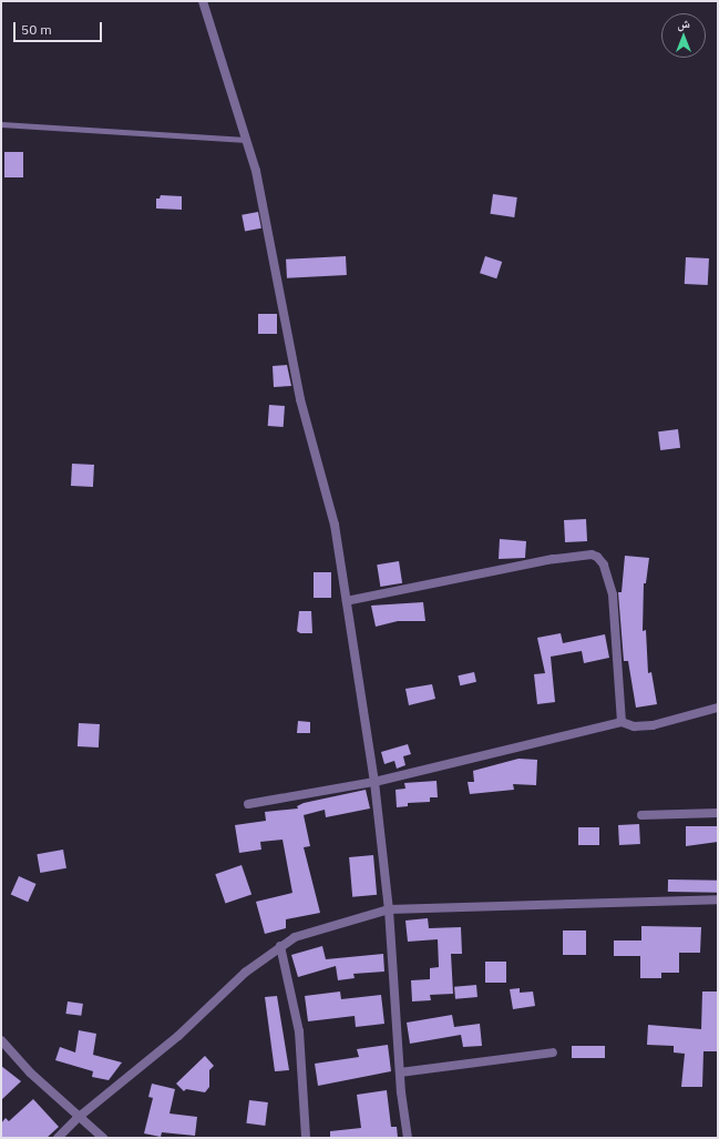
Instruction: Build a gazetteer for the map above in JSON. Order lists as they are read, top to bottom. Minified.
{"scale_bar":"50 m","north":"top"}
